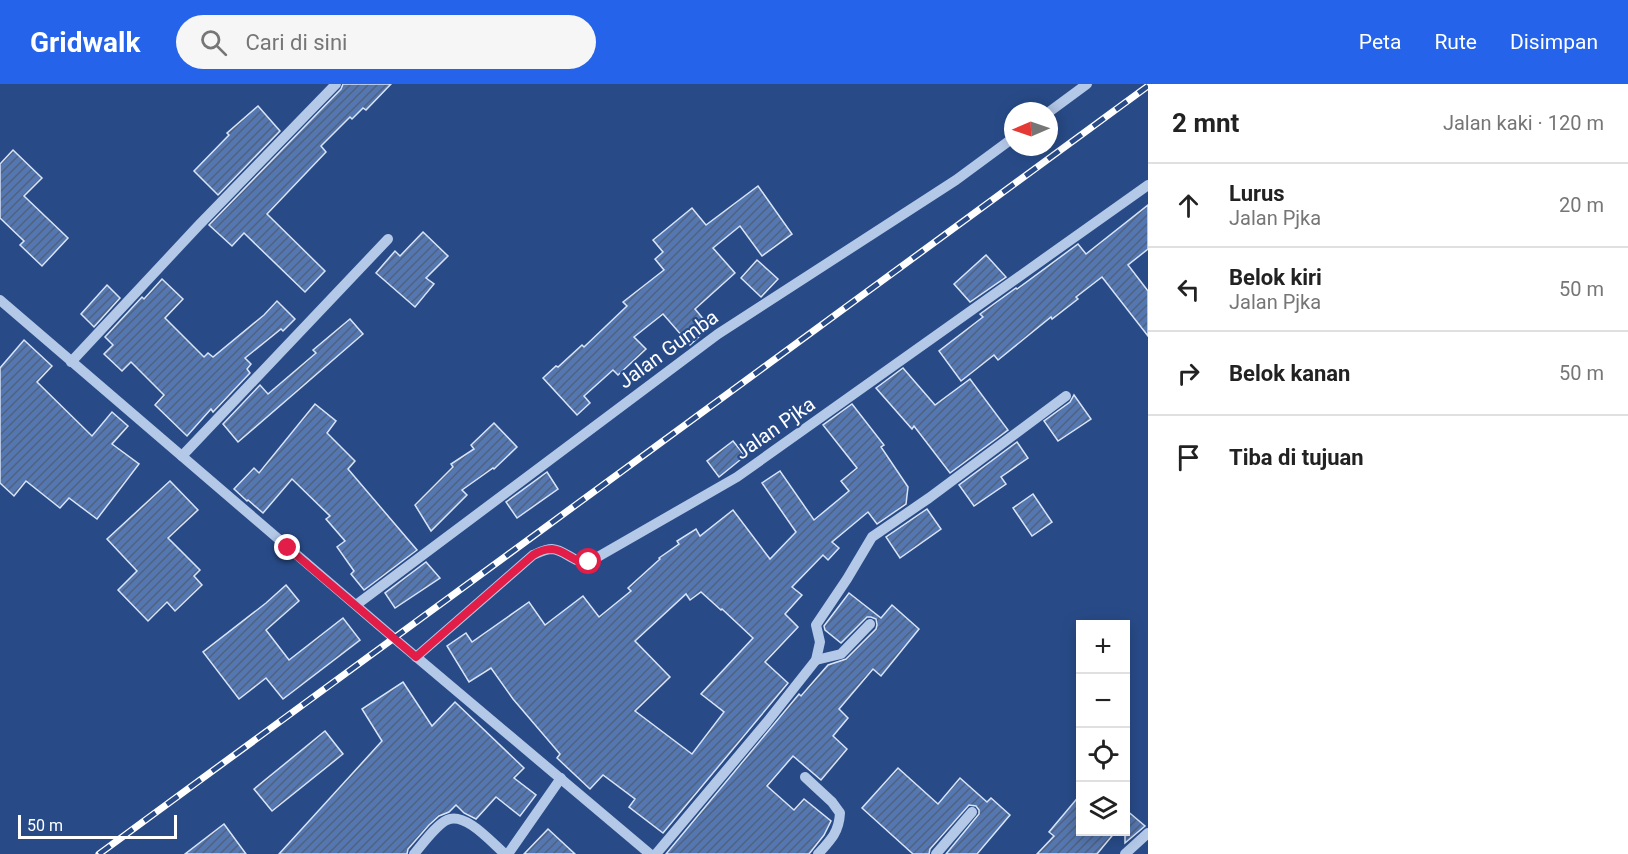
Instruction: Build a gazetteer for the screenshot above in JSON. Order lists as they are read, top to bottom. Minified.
{"streets":{"street":["Jalan Gumba","Jalan Pjka"]},"scale_bar":"50 m","north":"left","page":{"header":"Gridwalk","search":"Cari di sini","nav":["Peta","Rute","Disimpan"],"heading":["2 mnt","Jalan kaki · 120 m"],"list":[["Lurus","Jalan Pjka","20 m"],["Belok kiri","Jalan Pjka","50 m"],["Belok kanan","50 m"],"Tiba di tujuan"],"map_buttons":["+","−"],"scale":"50 m"}}
